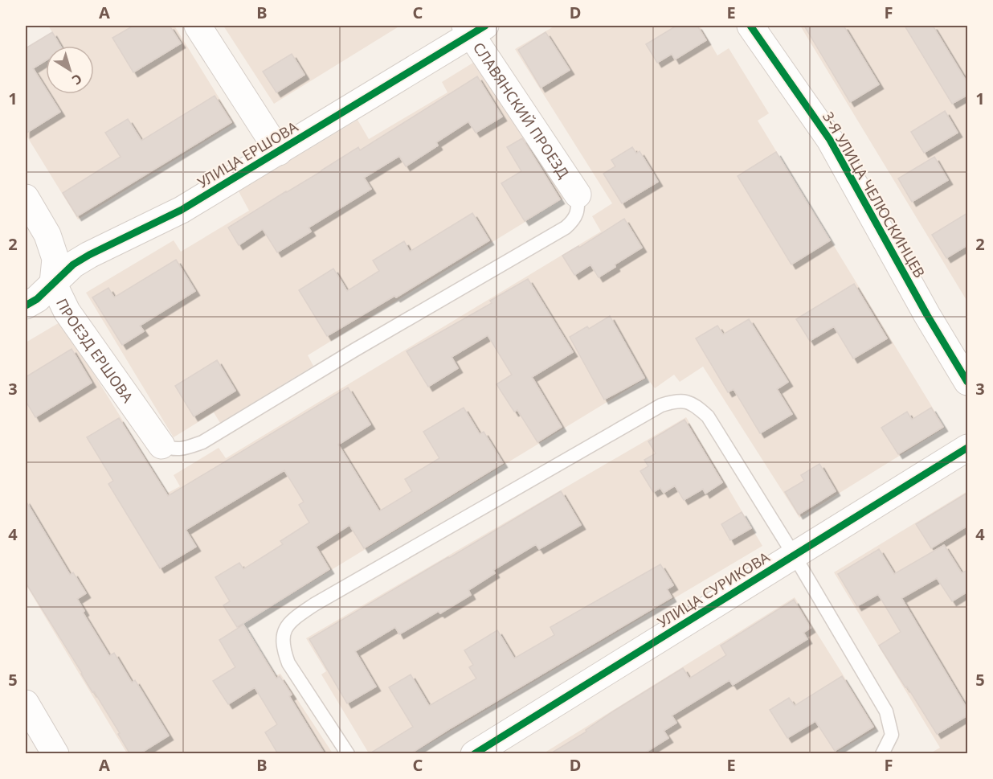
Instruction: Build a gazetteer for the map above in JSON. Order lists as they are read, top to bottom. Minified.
{"streets":{"street":["СЛАВЯНСКИЙ ПРОЕЗД","УЛИЦА ЕРШОВА","3-Я УЛИЦА ЧЕЛЮСКИНЦЕВ","ПРОЕЗД ЕРШОВА","УЛИЦА СУРИКОВА"]},"crossings":[["СЛАВЯНСКИЙ ПРОЕЗД","УЛИЦА ЕРШОВА"],["УЛИЦА ЕРШОВА","ПРОЕЗД ЕРШОВА"]],"north":"bottom right","grid":{"columns":["A","B","C","D","E","F"],"rows":["1","2","3","4","5"]}}
